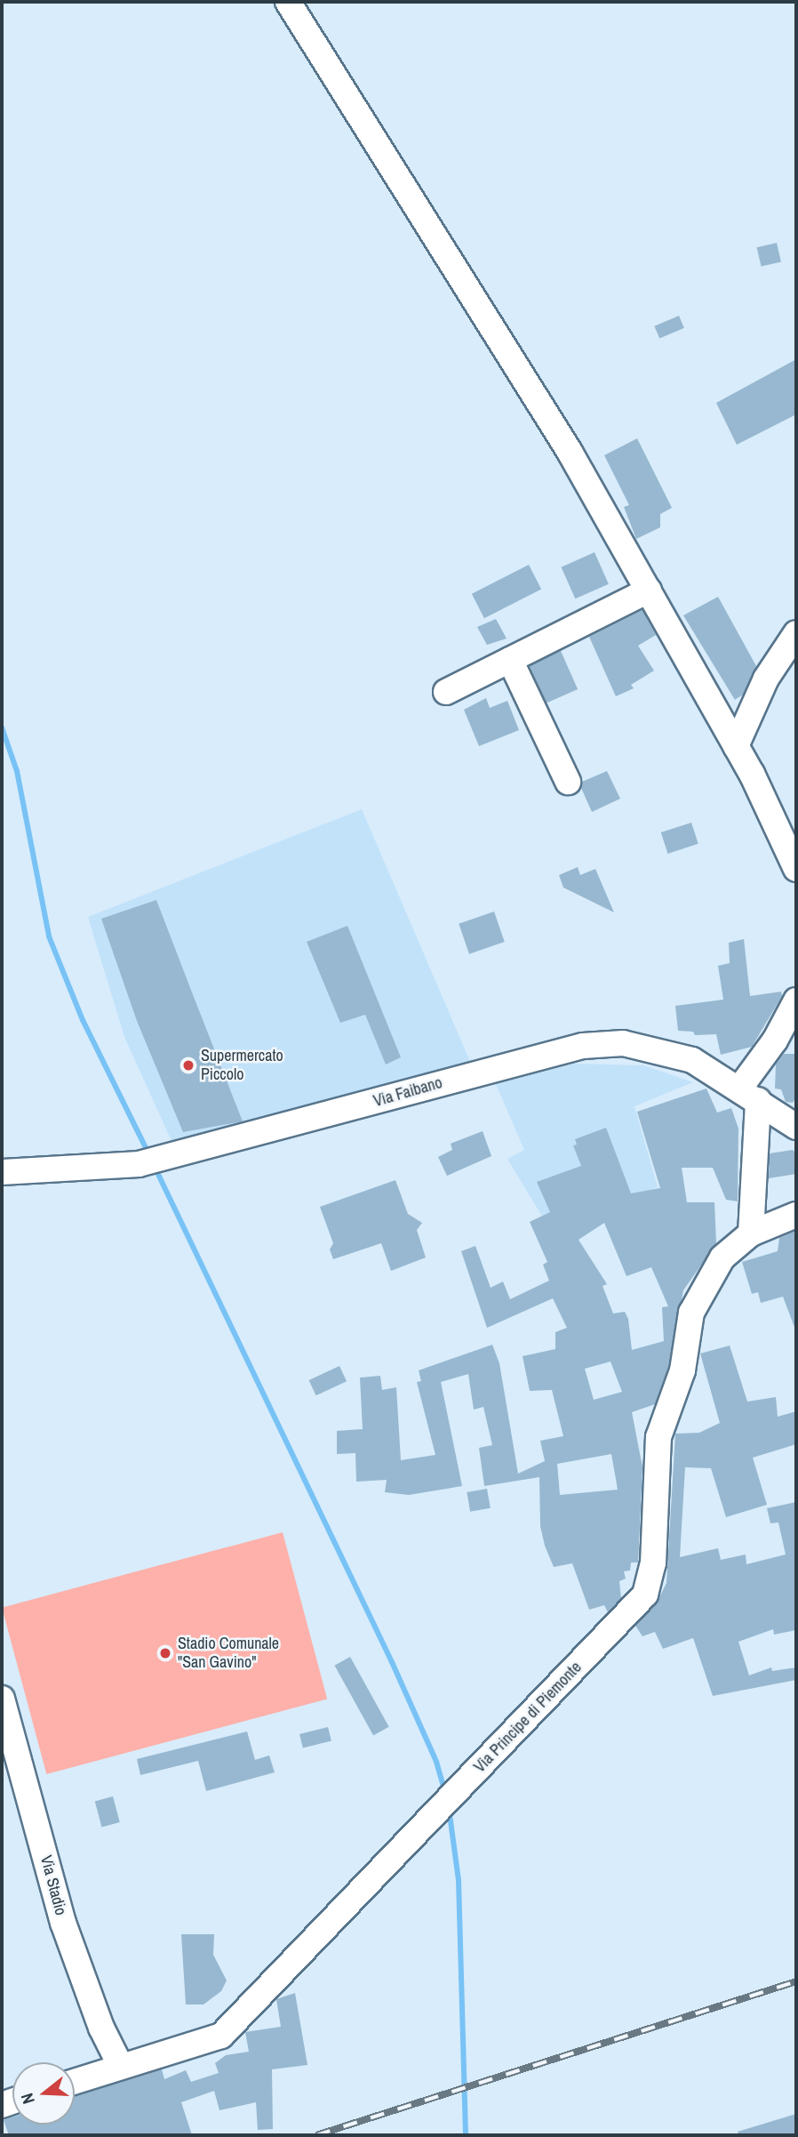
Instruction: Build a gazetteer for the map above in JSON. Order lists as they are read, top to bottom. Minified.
{"streets":{"street":["Via Faibano","Via Principe di Piemonte","Via Stadio"]},"crossings":[["Via Principe di Piemonte","Via Stadio"]],"places":["Supermercato Piccolo","Stadio Comunale \"San Gavino\""],"north":"left"}
